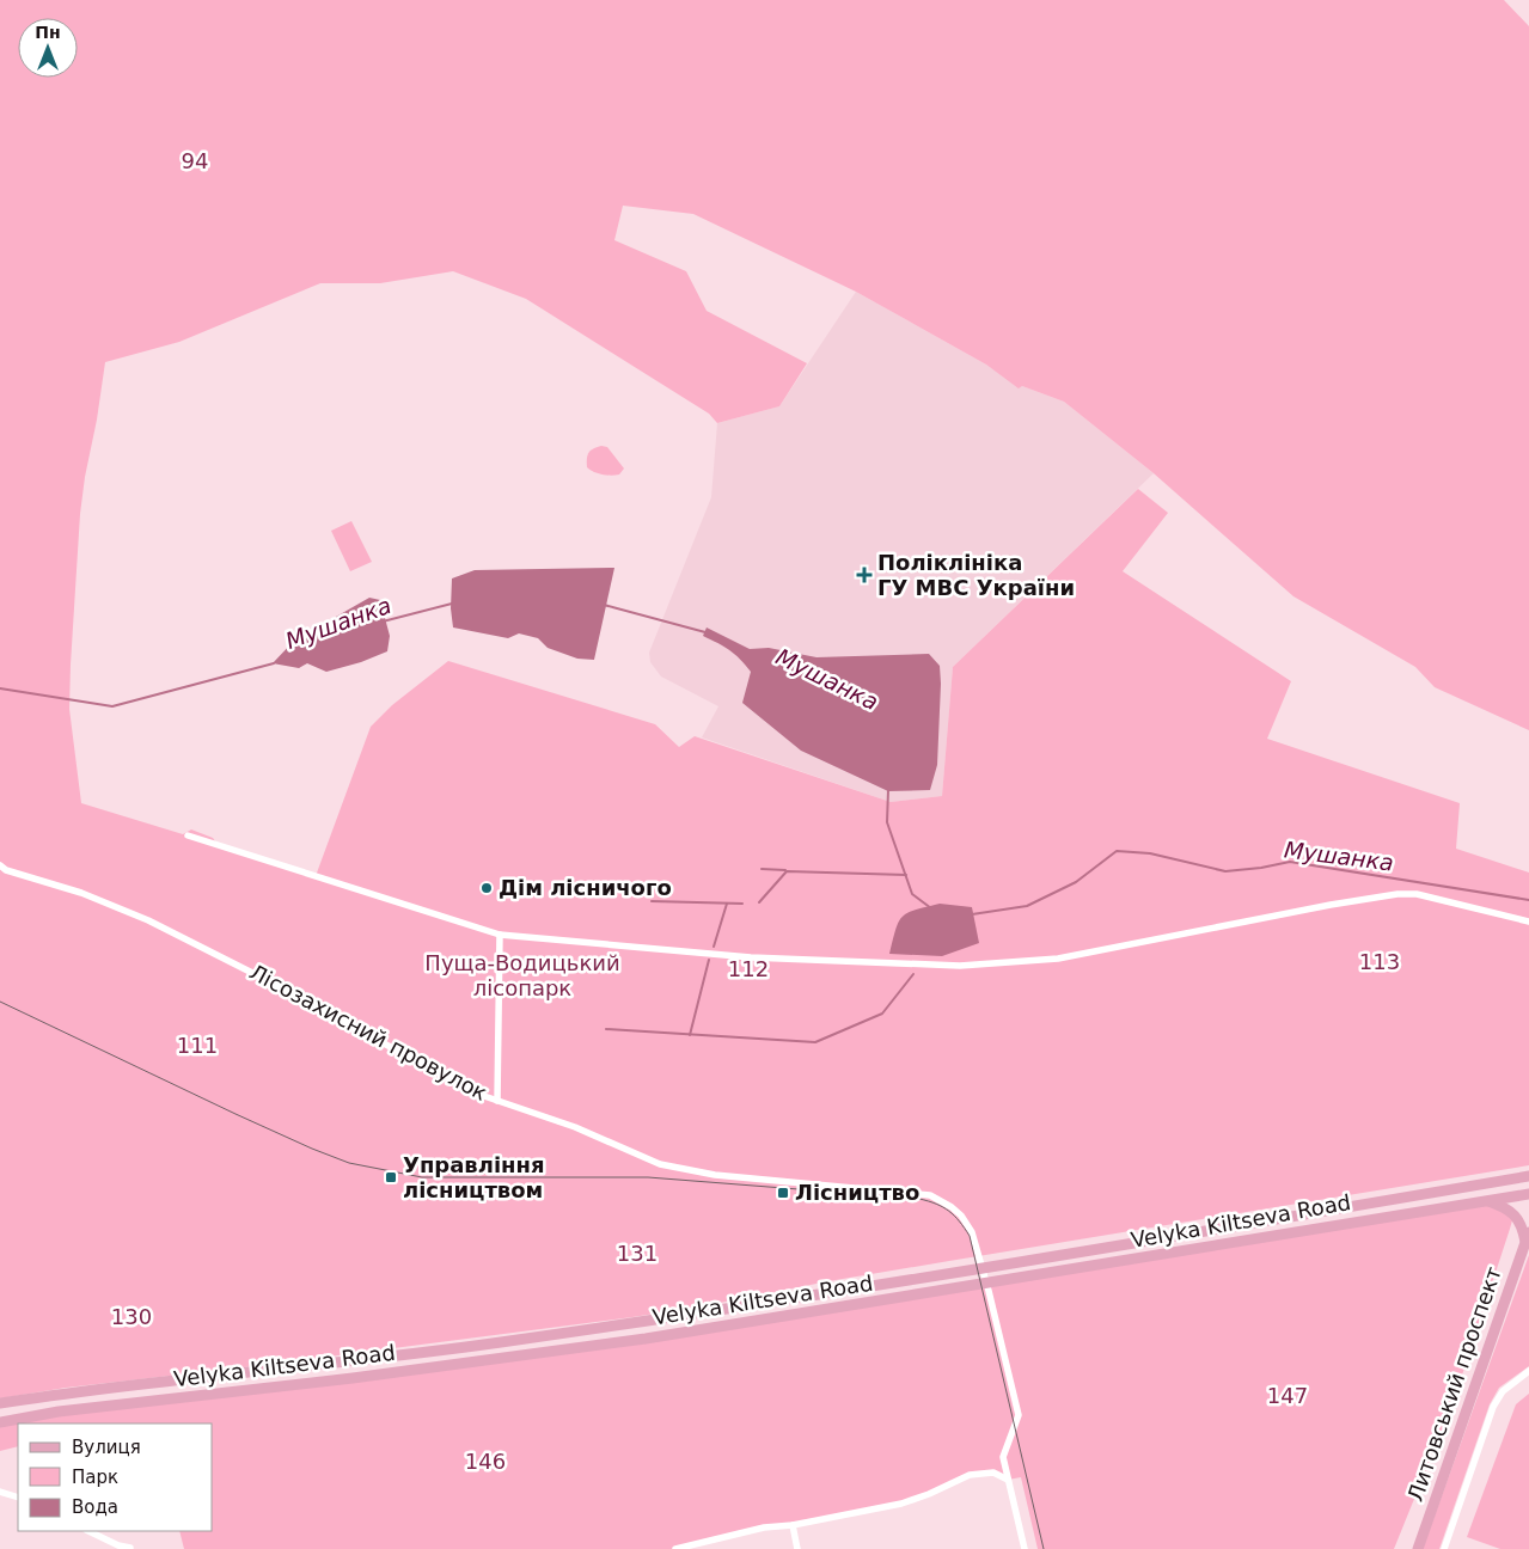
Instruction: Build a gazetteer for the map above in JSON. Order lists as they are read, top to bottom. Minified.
{"streets":{"main road":["Velyka Kiltseva Road","Литовський проспект"],"street":["Лісозахисний провулок"]},"water":["Мушанка"],"parks":["94","113","Пуща-Водицький лісопарк","112","111","131","130","147","146"],"places":{"health":["Поліклініка ГУ МВС України"],"other":["Дім лісничого"],"transit":["Управління лісництвом","Лісництво"]},"legend":["Вулиця","Парк","Вода"],"north":"top"}
